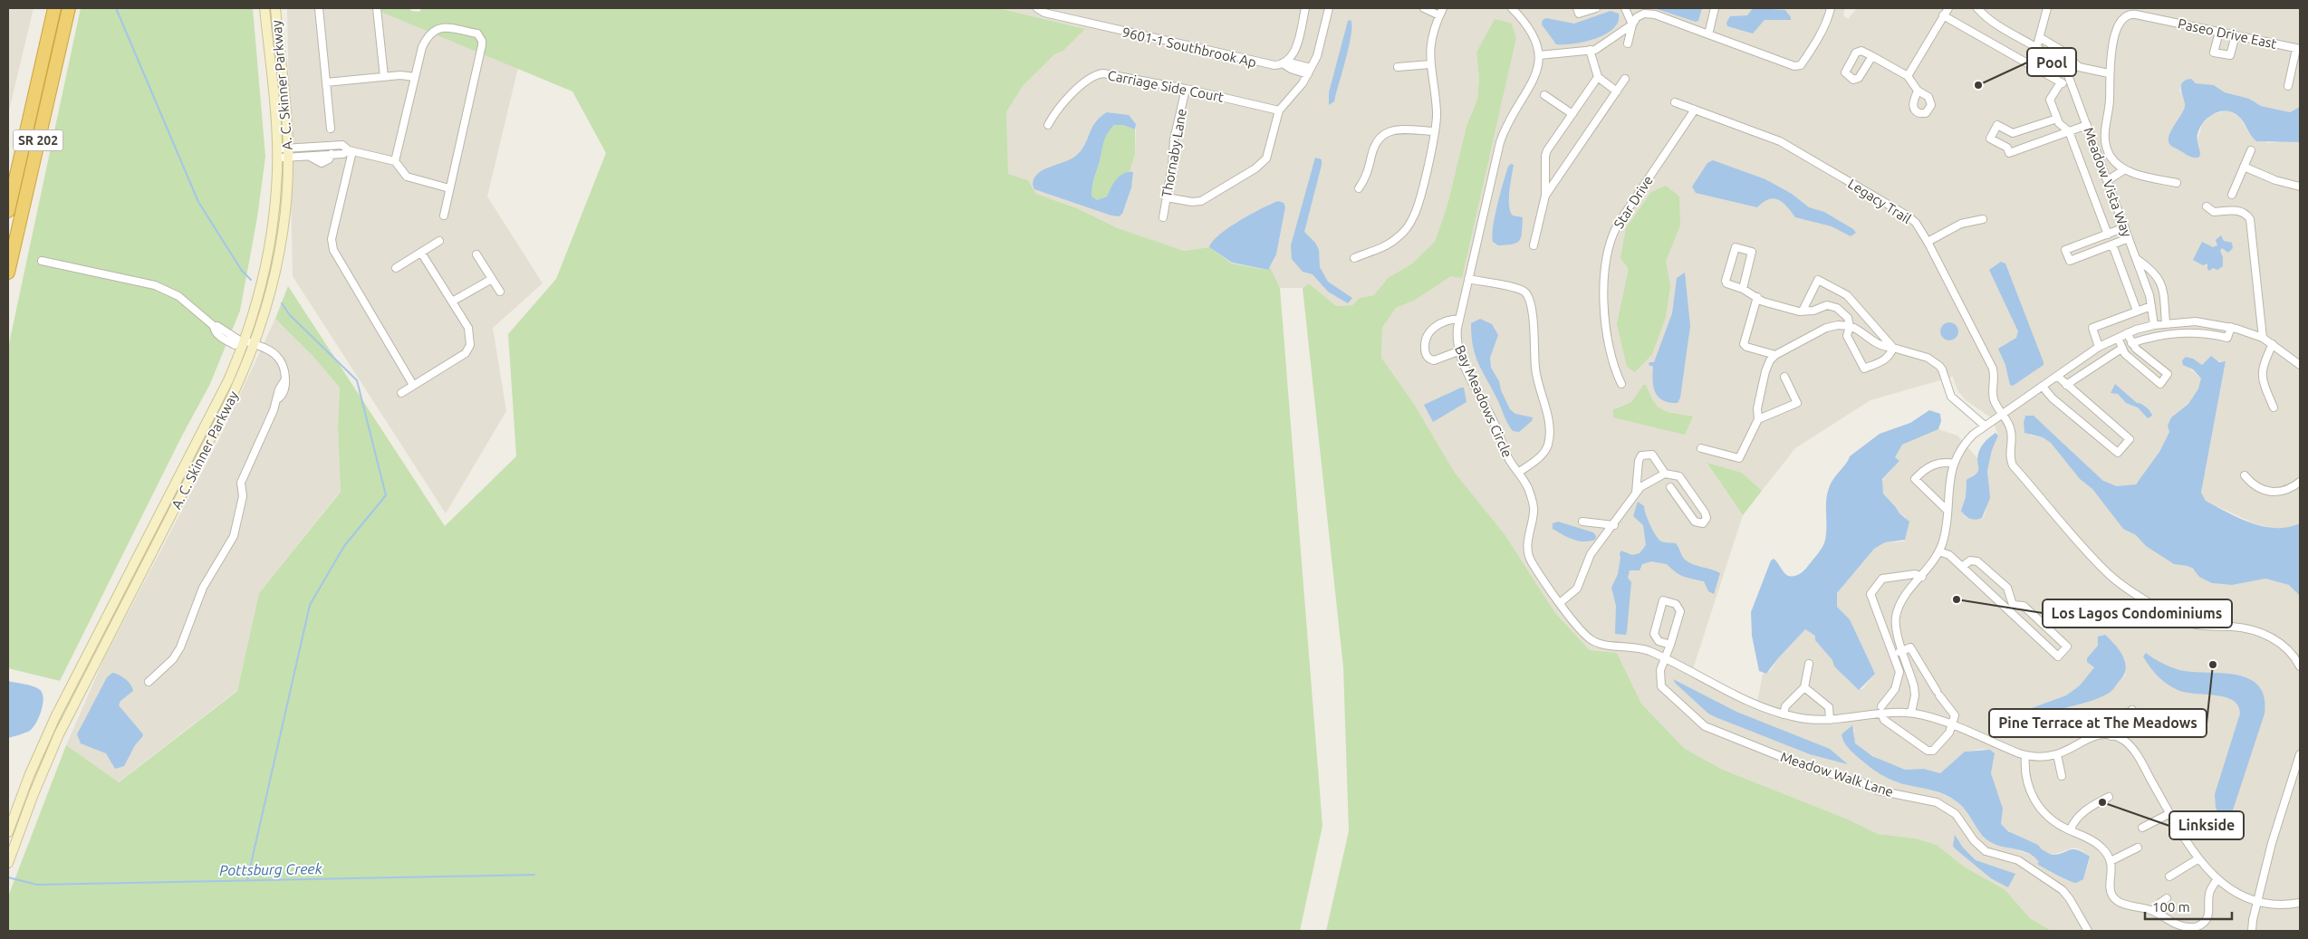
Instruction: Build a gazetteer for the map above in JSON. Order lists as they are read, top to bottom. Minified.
{"streets":{"highway":["SR 202"],"main road":["A. C. Skinner Parkway"],"street":["Paseo Drive East","9601-1 Southbrook Ap","Carriage Side Court","Thornaby Lane","Meadow Vista Way","Legacy Trail","Star Drive","Bay Meadows Circle","Meadow Walk Lane"]},"crossings":[["Carriage Side Court","Thornaby Lane"],["Legacy Trail","Star Drive"],["Bay Meadows Circle","Meadow Walk Lane"]],"water":["Pottsburg Creek"],"places":["Pool","Los Lagos Condominiums","Pine Terrace at The Meadows","Linkside"],"scale_bar":"100 m"}
